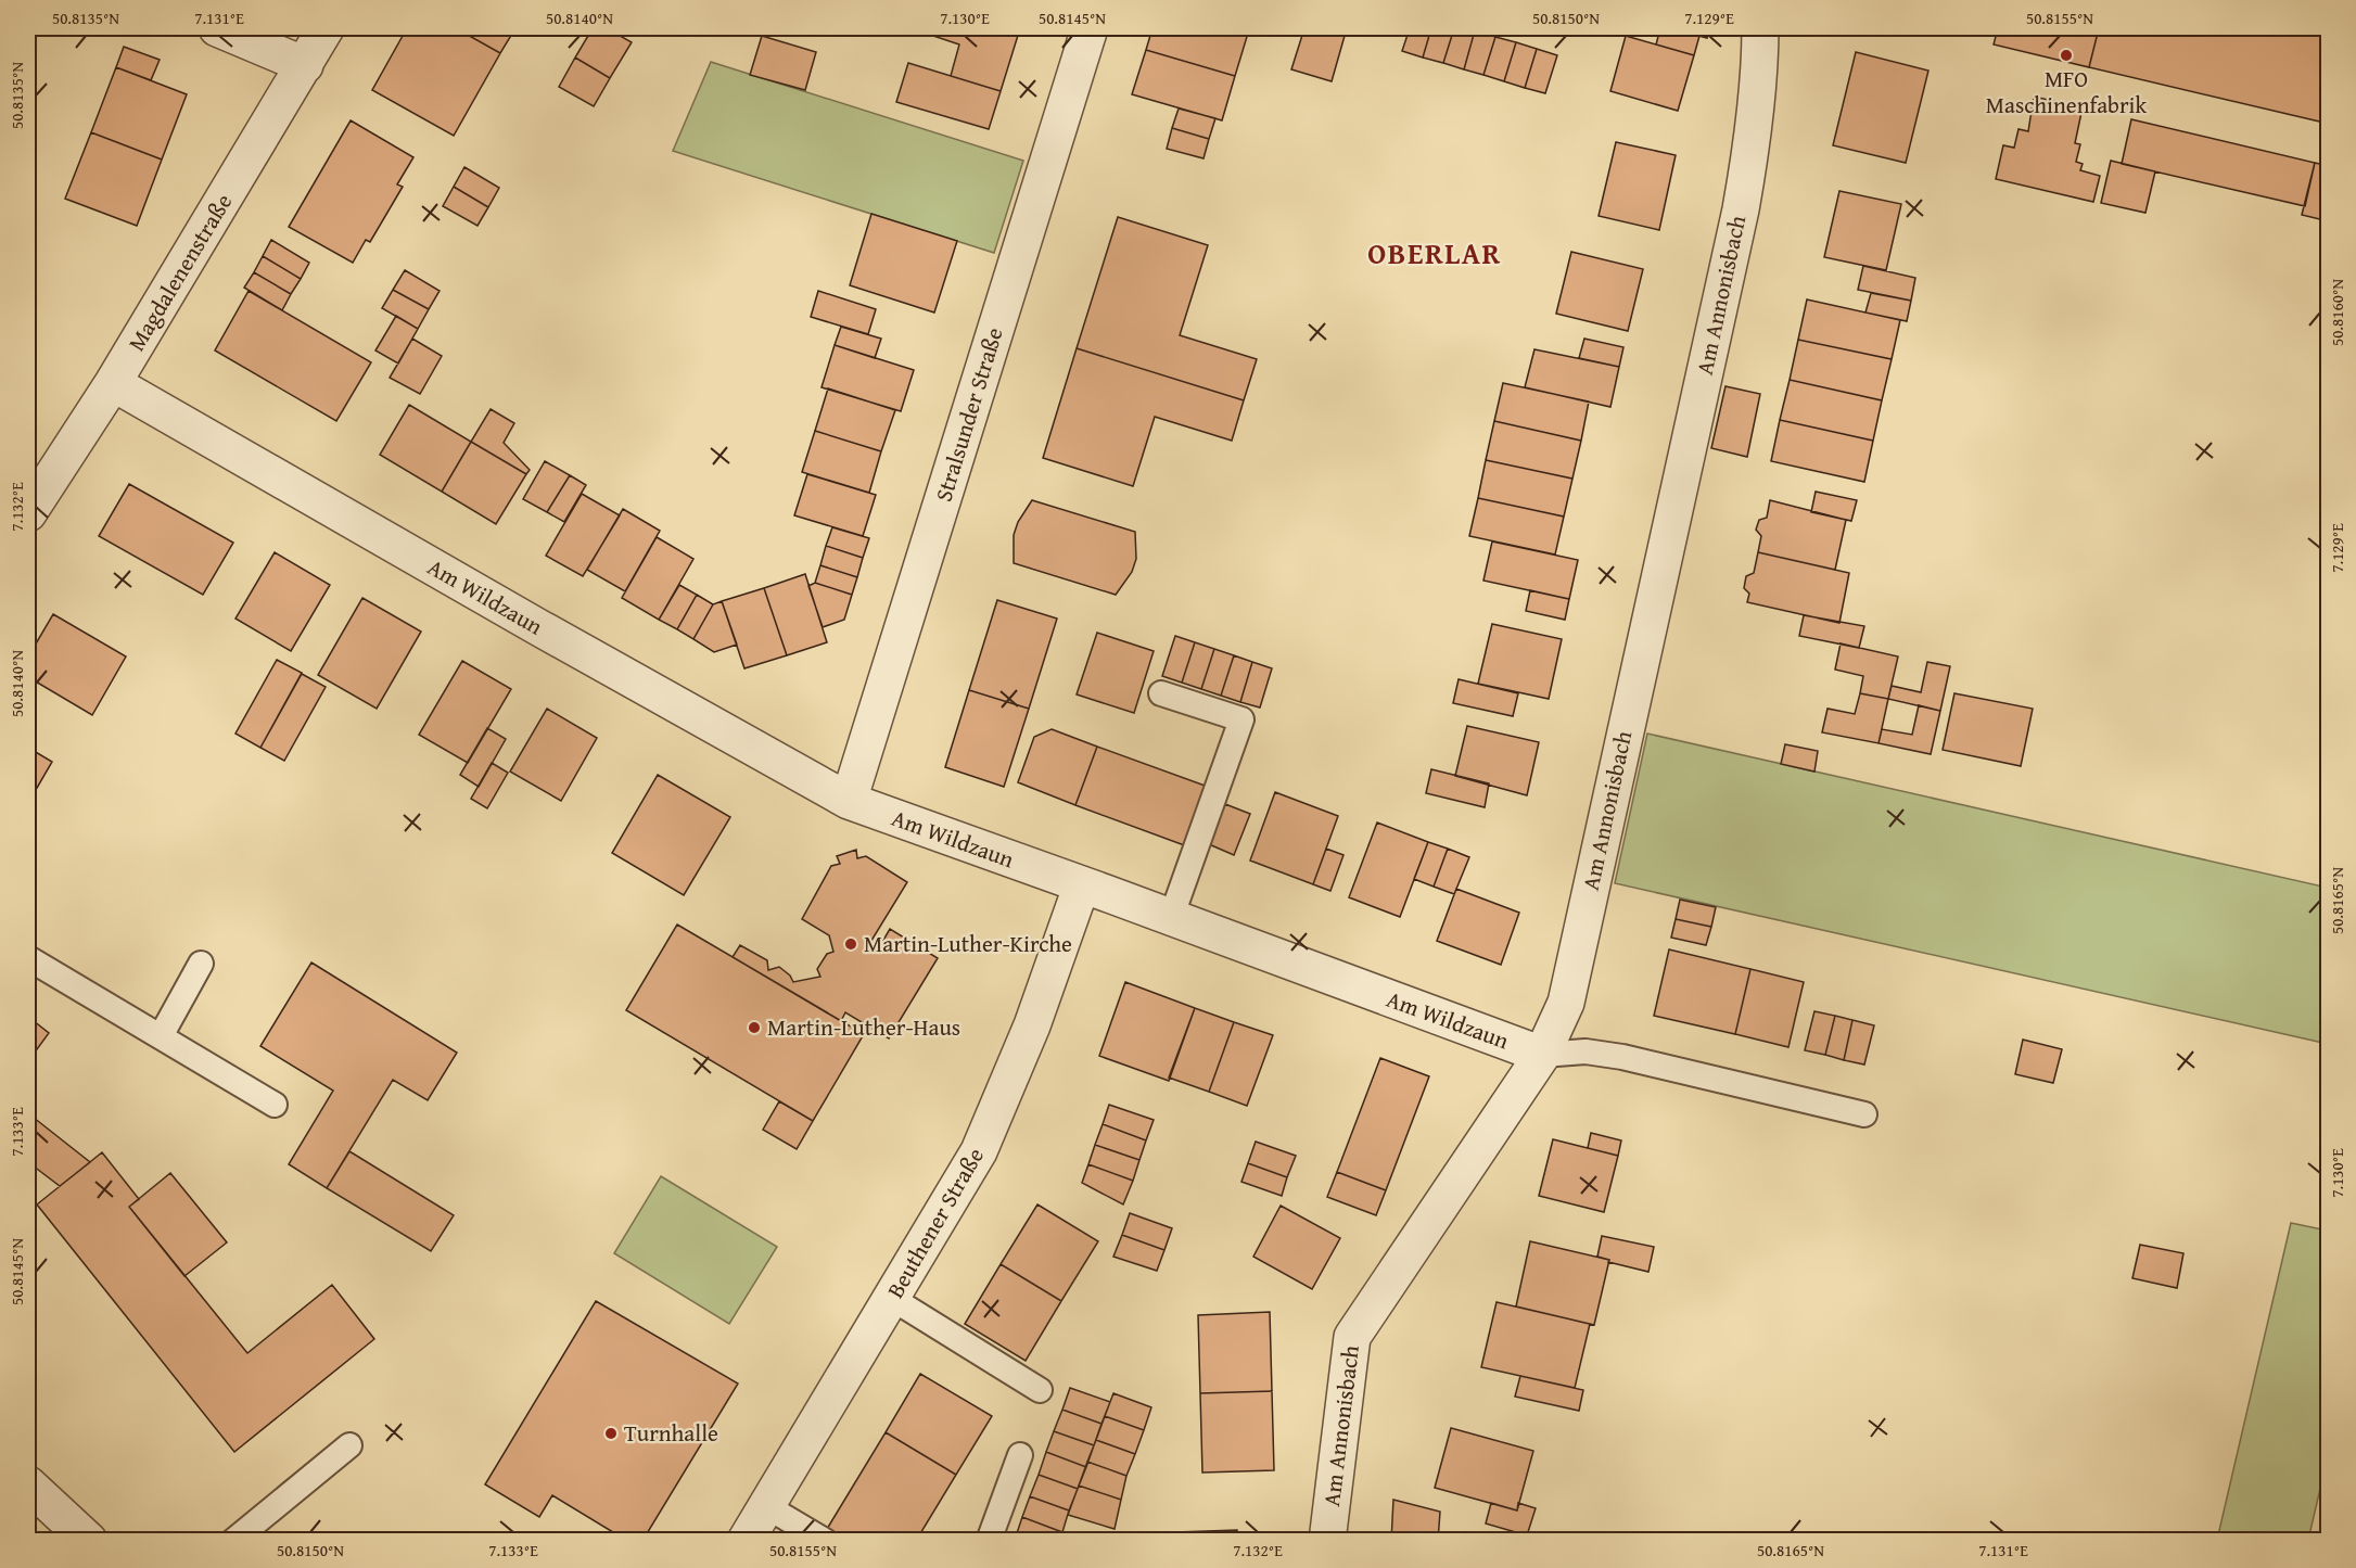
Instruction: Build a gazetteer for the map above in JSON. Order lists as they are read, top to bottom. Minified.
{"streets":{"street":["Magdalenenstraße","Am Annonisbach","Stralsunder Straße","Am Wildzaun","Beuthener Straße"]},"crossings":[["Magdalenenstraße","Am Wildzaun"],["Am Annonisbach","Am Wildzaun"],["Stralsunder Straße","Am Wildzaun"],["Am Wildzaun","Beuthener Straße"]],"districts":["OBERLAR"],"places":["MFO Maschinenfabrik","Martin-Luther-Kirche","Martin-Luther-Haus","Turnhalle"],"coordinates":["50.8135°N","7.131°E","50.8140°N","7.130°E","50.8145°N","50.8150°N","7.129°E","50.8155°N","50.8160°N","7.132°E","50.8165°N","7.133°E"]}
